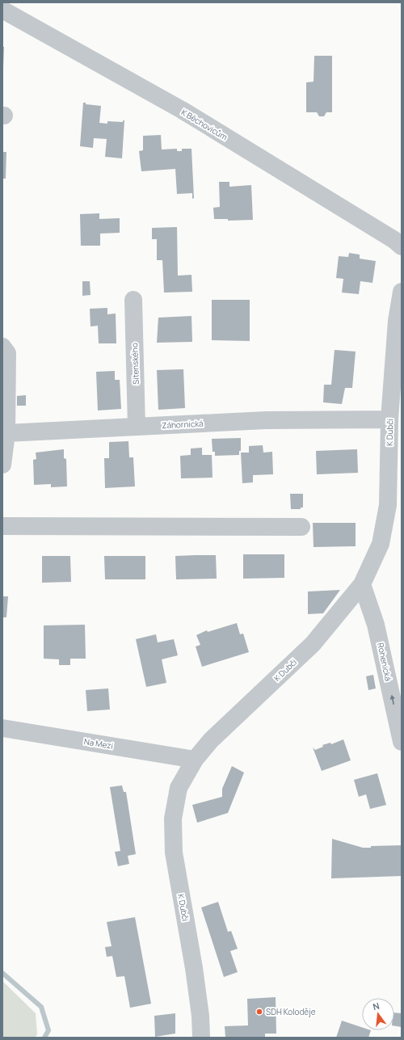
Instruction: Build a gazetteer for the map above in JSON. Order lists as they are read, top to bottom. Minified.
{"streets":{"street":["K Běchovicům","Sitenského","Záhornická","K Dubči","Rohenická","Na Mezi"]},"crossings":[["Sitenského","Záhornická"],["Záhornická","K Dubči"],["K Dubči","Rohenická"],["K Dubči","Na Mezi"]],"one_way":["Rohenická"],"places":["SDH Koloděje"],"north":"top"}
